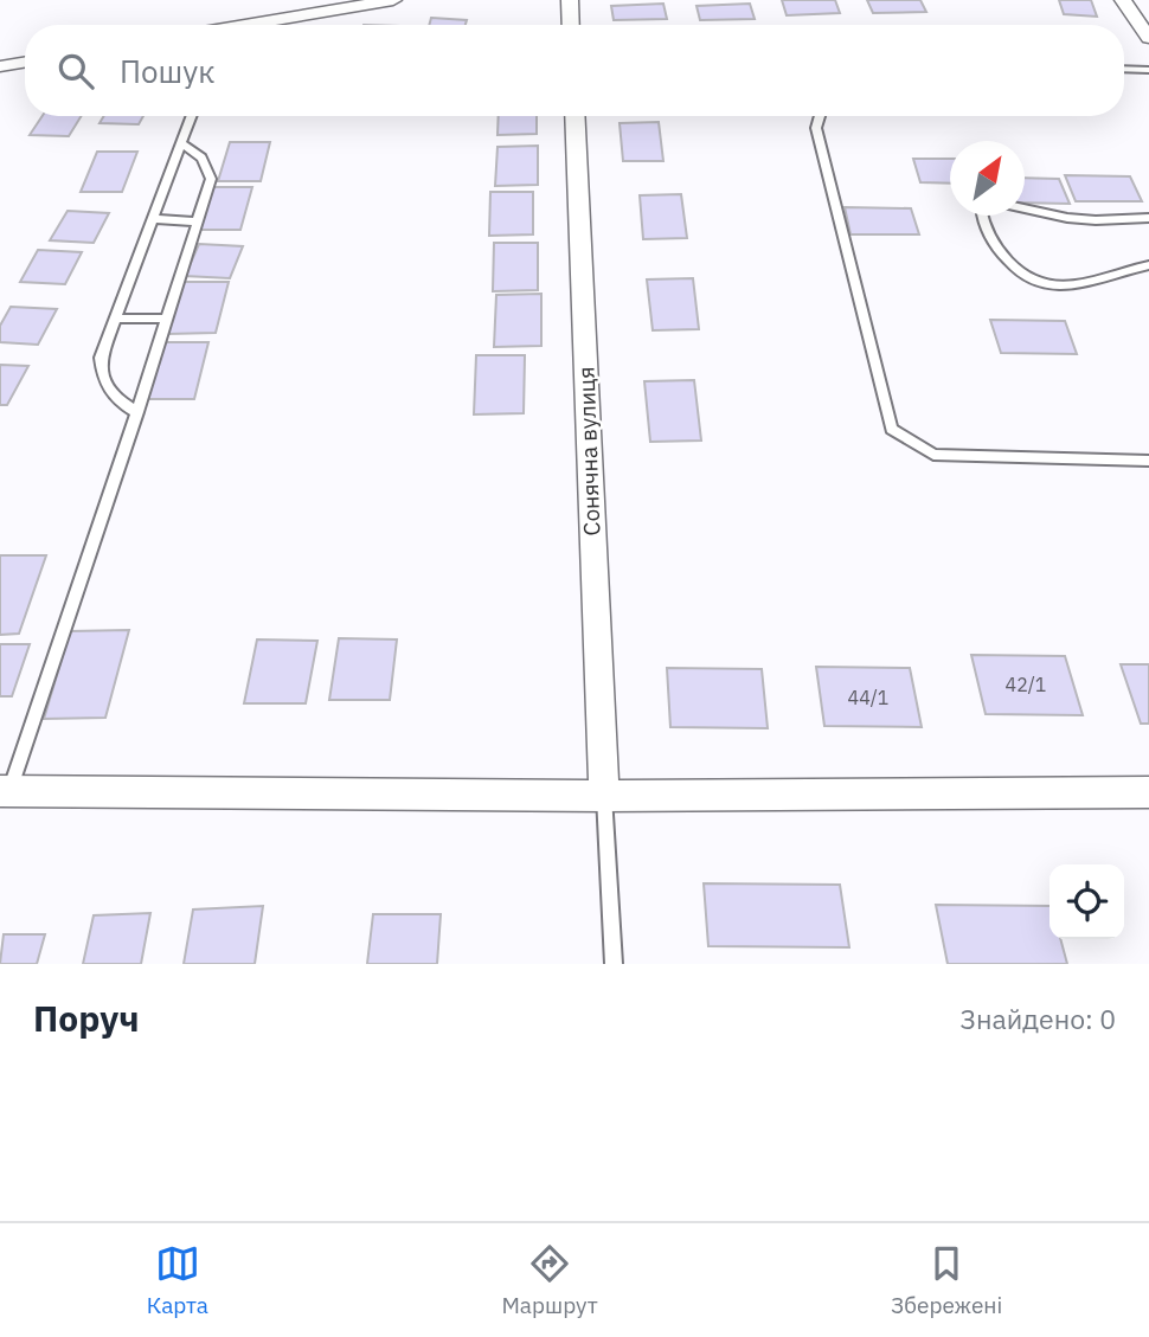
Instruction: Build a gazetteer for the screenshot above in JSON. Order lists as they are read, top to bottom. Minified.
{"streets":{"street":["Сонячна вулиця"]},"house_numbers":["42/1","44/1"],"north":"top right","page":{"search":"Пошук","heading":["Поруч","Знайдено: 0"],"nav":["Карта","Маршрут","Збережені"]}}
